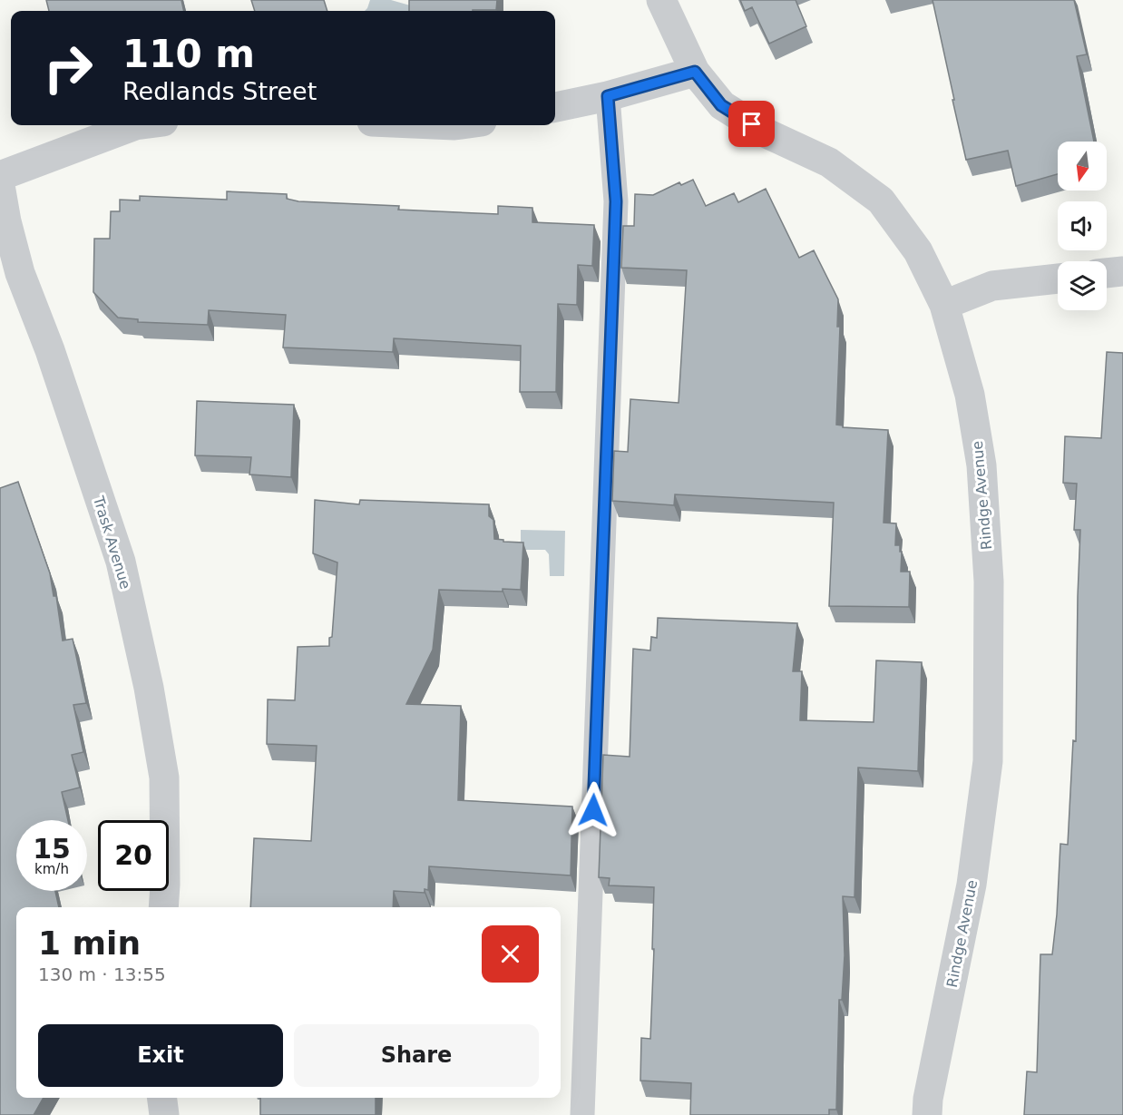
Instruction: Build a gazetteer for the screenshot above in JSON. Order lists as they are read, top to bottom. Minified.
{"streets":{"street":["Rindge Avenue","Trask Avenue"]},"north":"bottom","page":{"turn":["110 m","Redlands Street"],"speed":"15 km/h","limit":"20","heading":["1 min","130 m · 13:55"],"buttons":["Exit","Share"]}}
